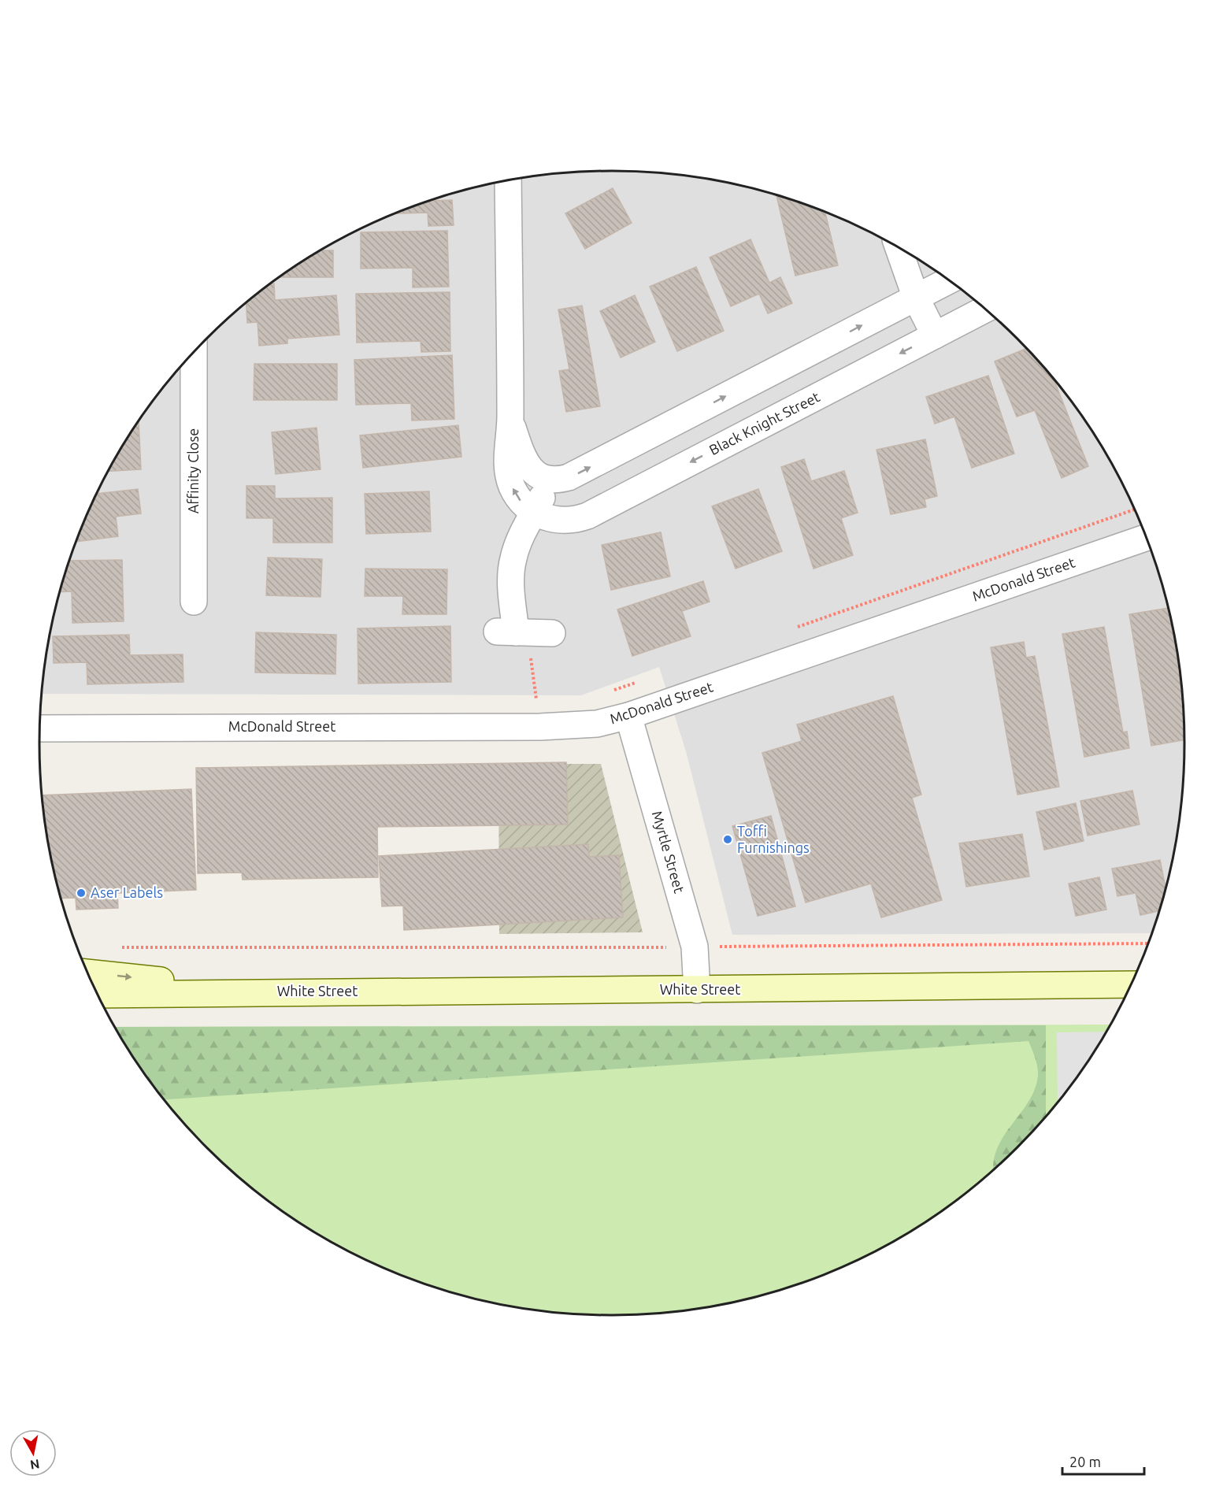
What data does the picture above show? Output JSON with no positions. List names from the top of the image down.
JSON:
{
  "streets": {
    "main road": ["White Street"],
    "street": [
      "Black Knight Street",
      "Affinity Close",
      "McDonald Street",
      "Myrtle Street"
    ]
  },
  "crossings": [
    ["McDonald Street", "Myrtle Street"],
    ["Myrtle Street", "White Street"]
  ],
  "places": ["Toffi Furnishings", "Aser Labels"],
  "scale_bar": "20 m",
  "north": "bottom"
}
